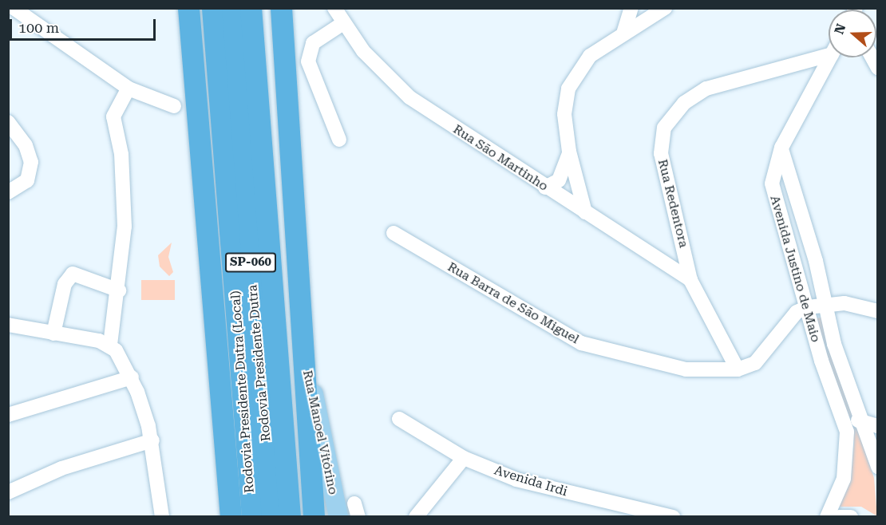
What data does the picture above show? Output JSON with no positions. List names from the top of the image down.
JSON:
{
  "streets": {
    "highway": ["SP-060", "Rodovia Presidente Dutra", "Rodovia Presidente Dutra (Local)"],
    "main road": ["Rua Manoel Vitórino"],
    "street": [
      "Rua São Martinho",
      "Rua Redentora",
      "Avenida Justino de Maio",
      "Rua Barra de São Miguel",
      "Avenida Irdi"
    ]
  },
  "crossings": [
    ["Rua São Martinho", "Rua Redentora"],
    ["Rua Redentora", "Rua Barra de São Miguel"],
    ["SP-060", "Rua Manoel Vitórino"],
    ["Avenida Justino de Maio", "Rua Barra de São Miguel"]
  ],
  "scale_bar": "100 m",
  "north": "left"
}
